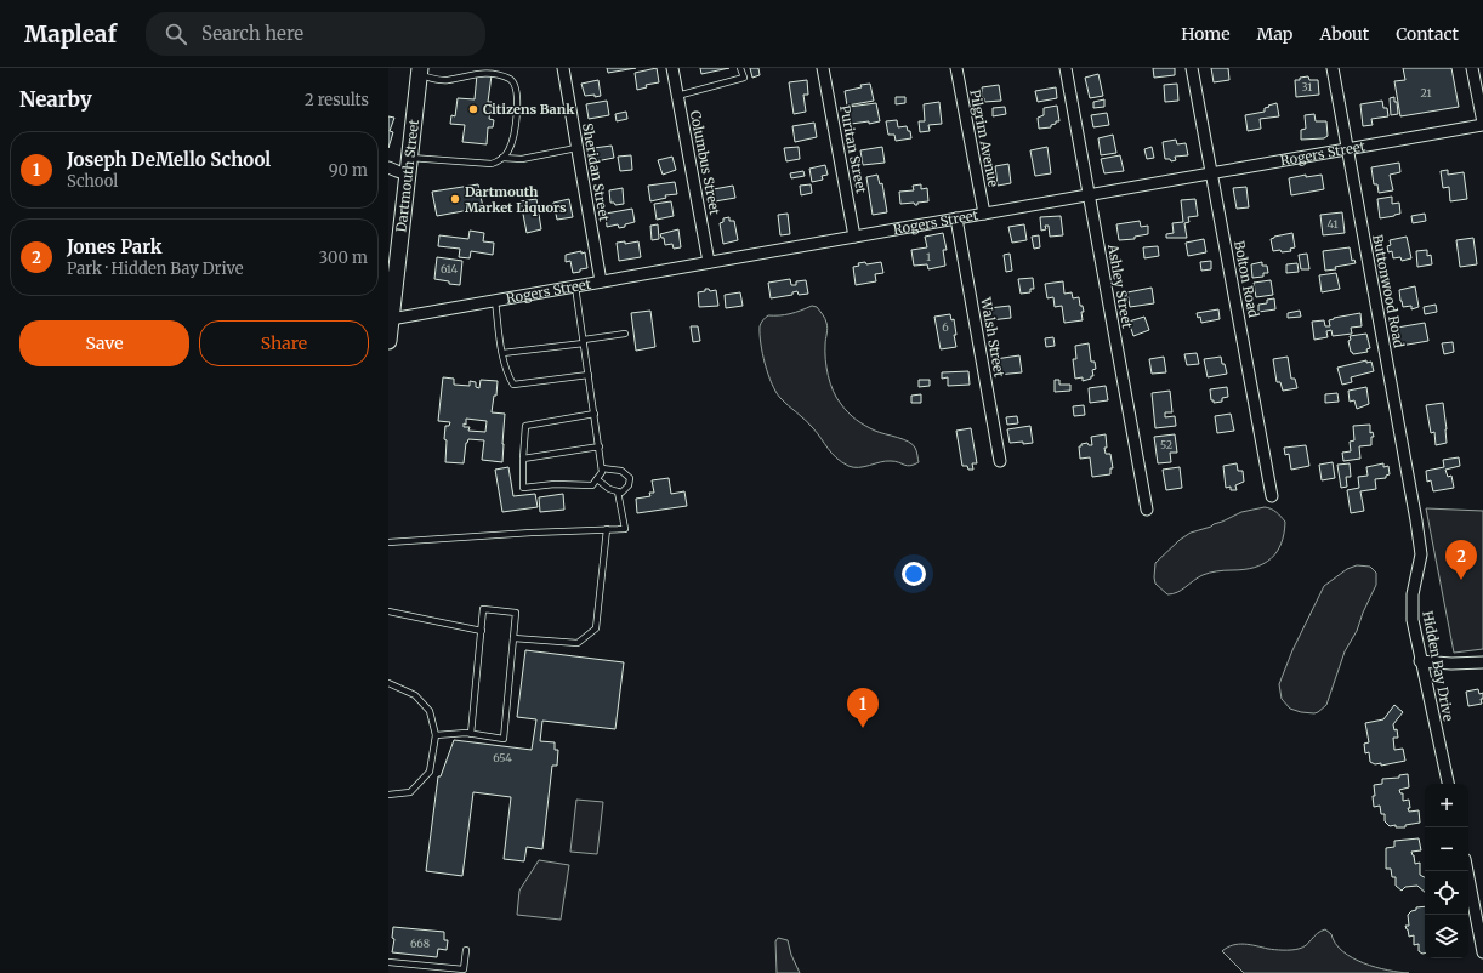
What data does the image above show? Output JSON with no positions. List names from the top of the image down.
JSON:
{
  "streets": {
    "main road": ["Dartmouth Street"],
    "street": [
      "Pilgrim Avenue",
      "Puritan Street",
      "Rogers Street",
      "Columbus Street",
      "Sheridan Street",
      "Bolton Road",
      "Ashley Street",
      "Buttonwood Road",
      "Walsh Street",
      "Hidden Bay Drive"
    ]
  },
  "crossings": [
    ["Pilgrim Avenue", "Rogers Street"],
    ["Puritan Street", "Rogers Street"],
    ["Rogers Street", "Columbus Street"],
    ["Rogers Street", "Sheridan Street"],
    ["Rogers Street", "Dartmouth Street"],
    ["Rogers Street", "Bolton Road"],
    ["Rogers Street", "Ashley Street"],
    ["Rogers Street", "Buttonwood Road"],
    ["Rogers Street", "Walsh Street"],
    ["Buttonwood Road", "Hidden Bay Drive"]
  ],
  "places": ["Citizens Bank", "Dartmouth Market Liquors"],
  "house_numbers": [
    "31",
    "21",
    "41",
    "1",
    "614",
    "6",
    "52",
    "654",
    "668"
  ],
  "page": {
    "header": "Mapleaf",
    "search": "Search here",
    "nav": [
      "Home",
      "Map",
      "About",
      "Contact"
    ],
    "heading": ["Nearby", "2 results"],
    "list": [
      {
        "mark": "1",
        "name": "Joseph DeMello School",
        "note": "School",
        "value": "90 m"
      },
      {
        "mark": "2",
        "name": "Jones Park",
        "note": "Park · Hidden Bay Drive",
        "value": "300 m"
      }
    ],
    "buttons": ["Save", "Share"],
    "pins": ["2", "1"],
    "map_buttons": ["+", "−"]
  }
}
